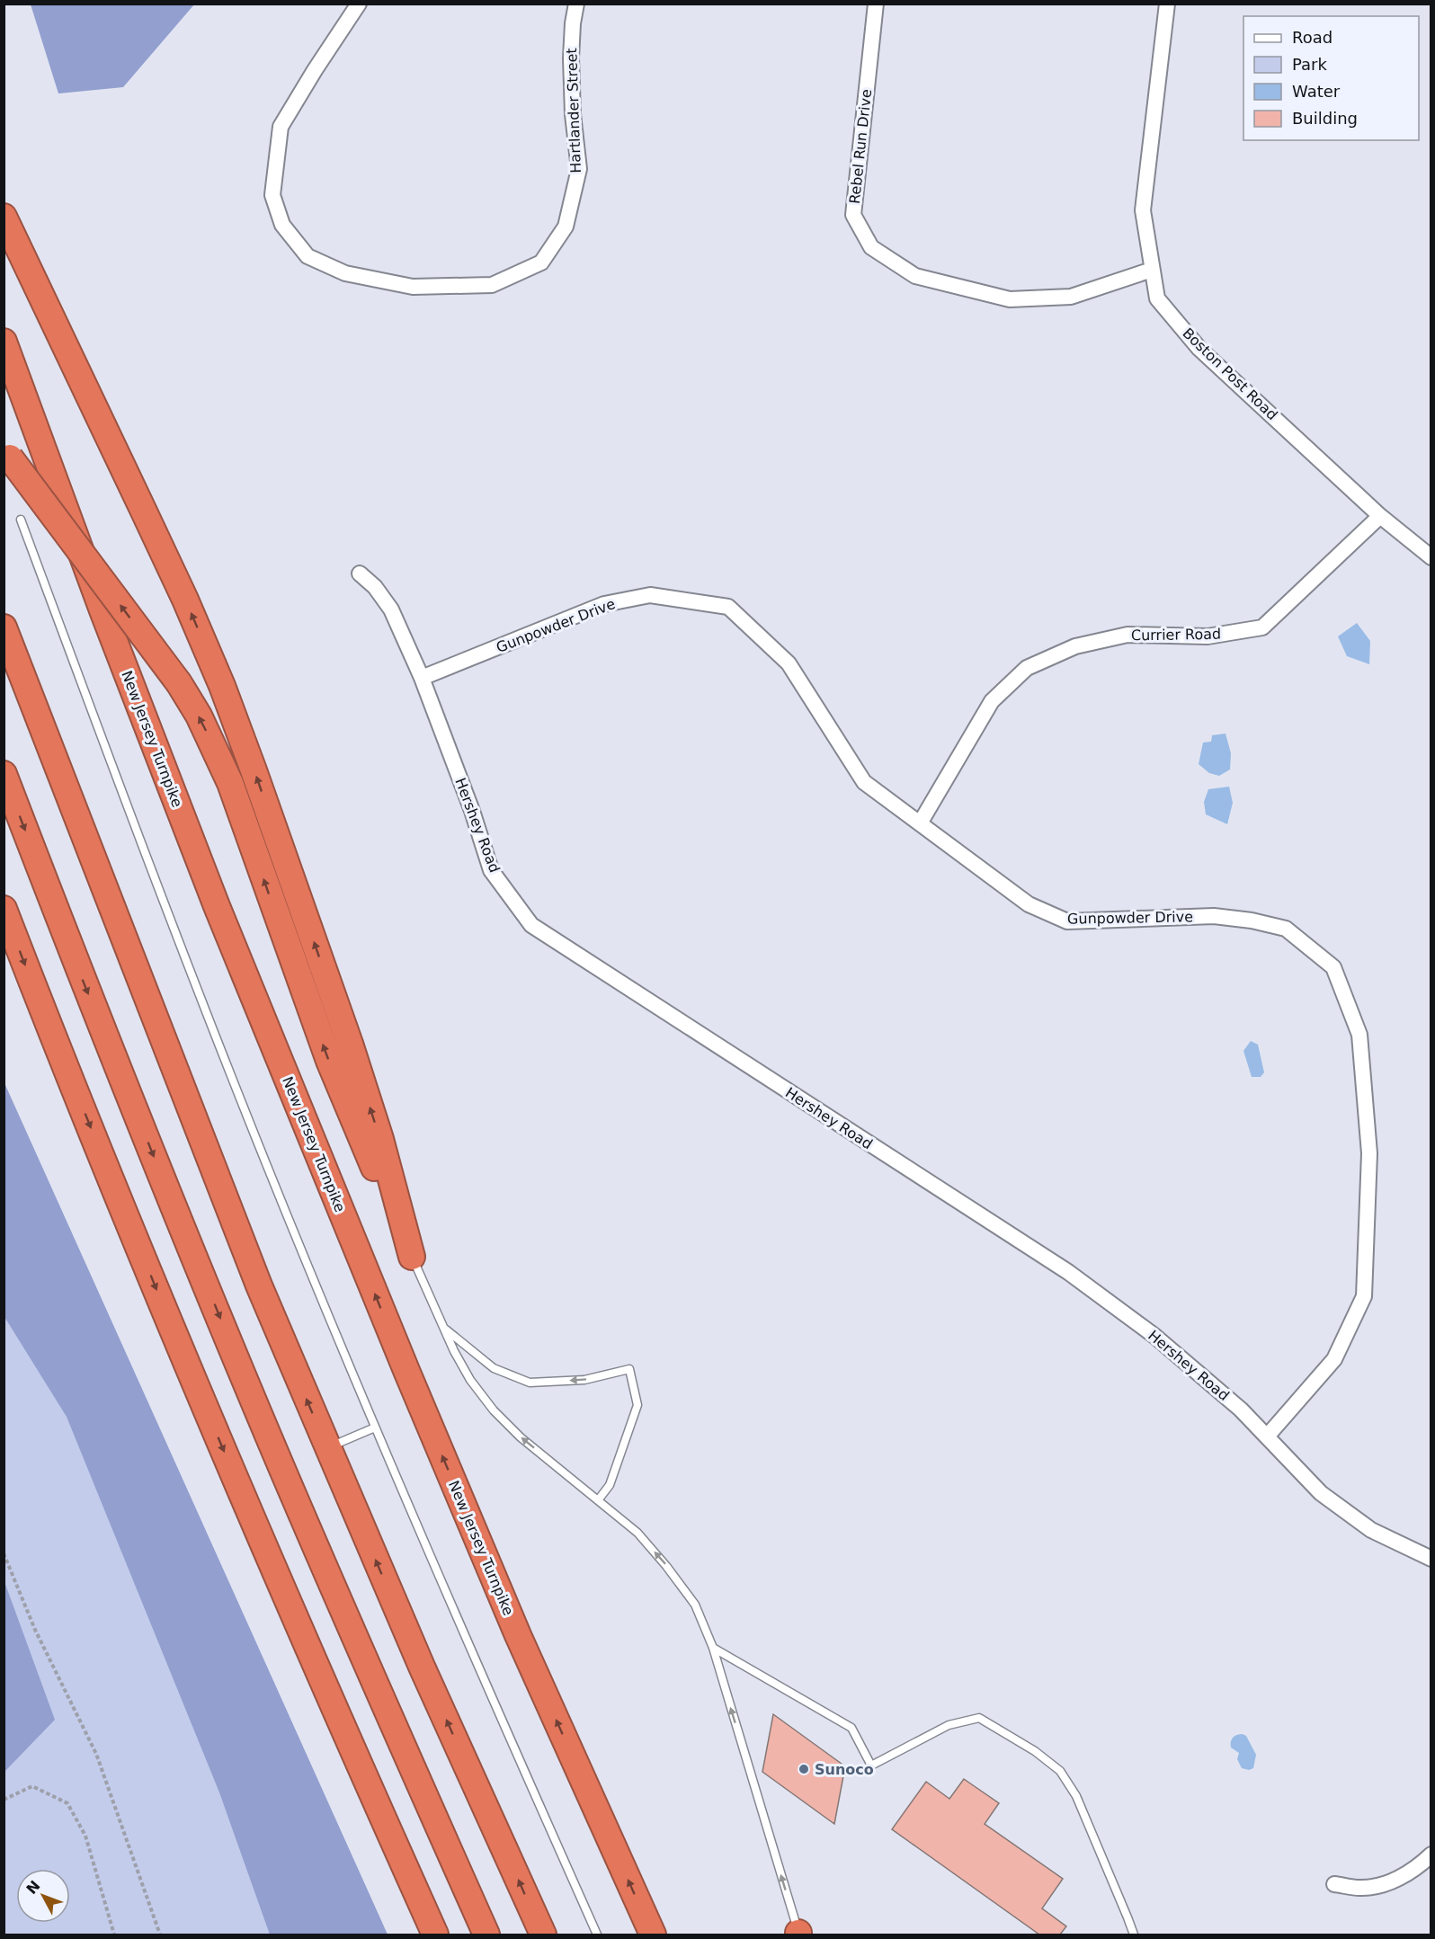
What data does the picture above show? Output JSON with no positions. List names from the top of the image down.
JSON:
{
  "streets": {
    "highway": ["New Jersey Turnpike"],
    "street": [
      "Hartlander Street",
      "Rebel Run Drive",
      "Boston Post Road",
      "Gunpowder Drive",
      "Currier Road",
      "Hershey Road"
    ]
  },
  "crossings": [
    ["Rebel Run Drive", "Boston Post Road"],
    ["Boston Post Road", "Currier Road"],
    ["Gunpowder Drive", "Currier Road"],
    ["Gunpowder Drive", "Hershey Road"]
  ],
  "places": ["Sunoco"],
  "legend": [
    "Road",
    "Park",
    "Water",
    "Building"
  ],
  "north": "top left"
}
